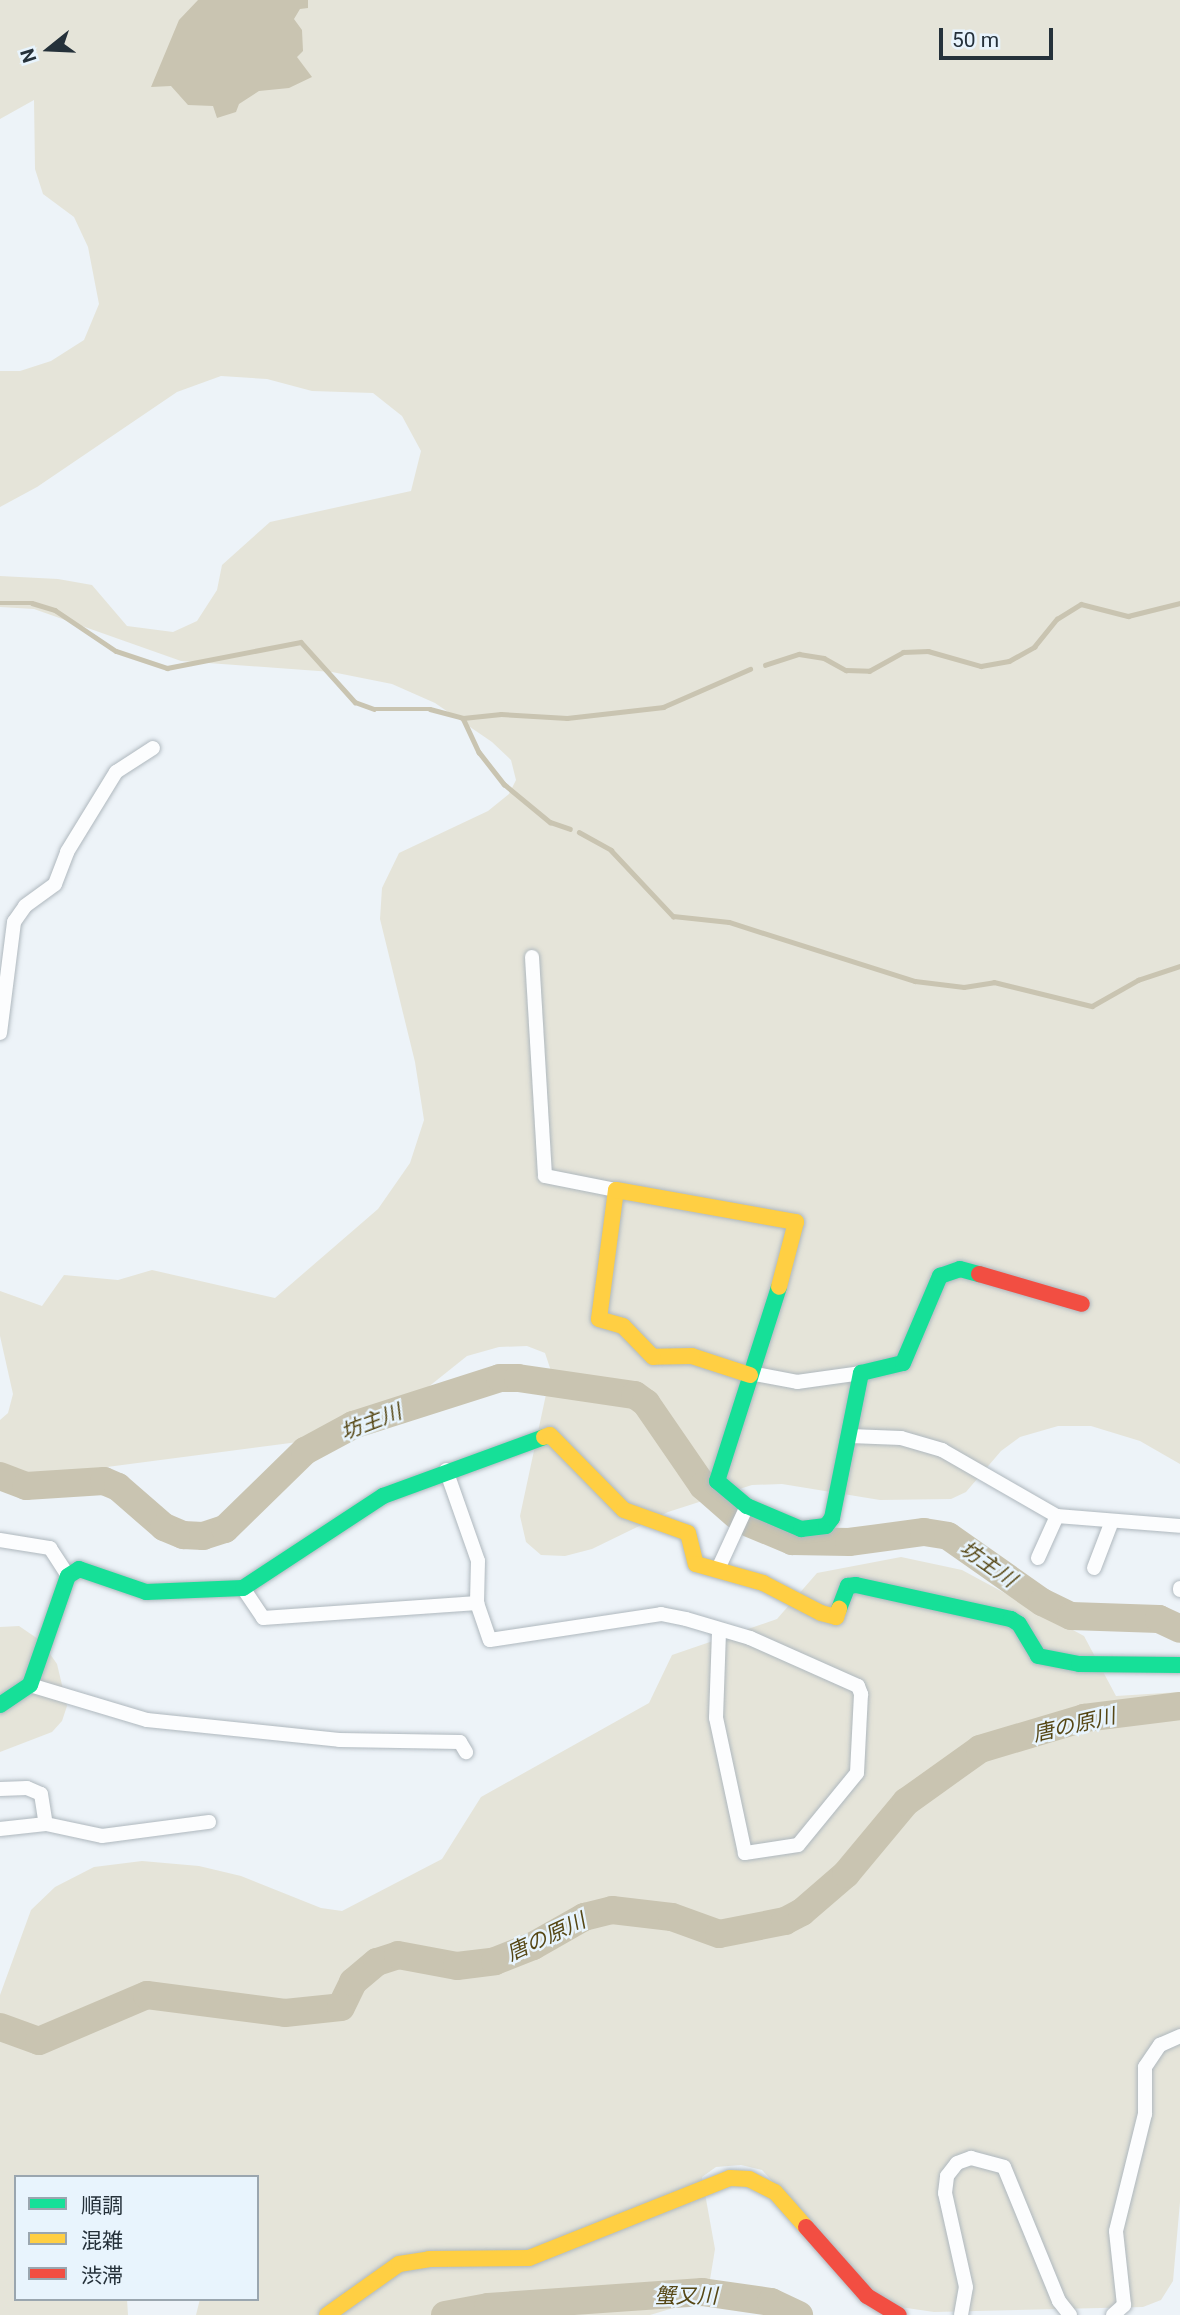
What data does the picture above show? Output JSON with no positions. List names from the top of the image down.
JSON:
{
  "water": ["坊主川", "唐の原川", "蟹又川"],
  "legend": ["順調", "混雑", "渋滞"],
  "scale_bar": "50 m",
  "north": "left"
}
